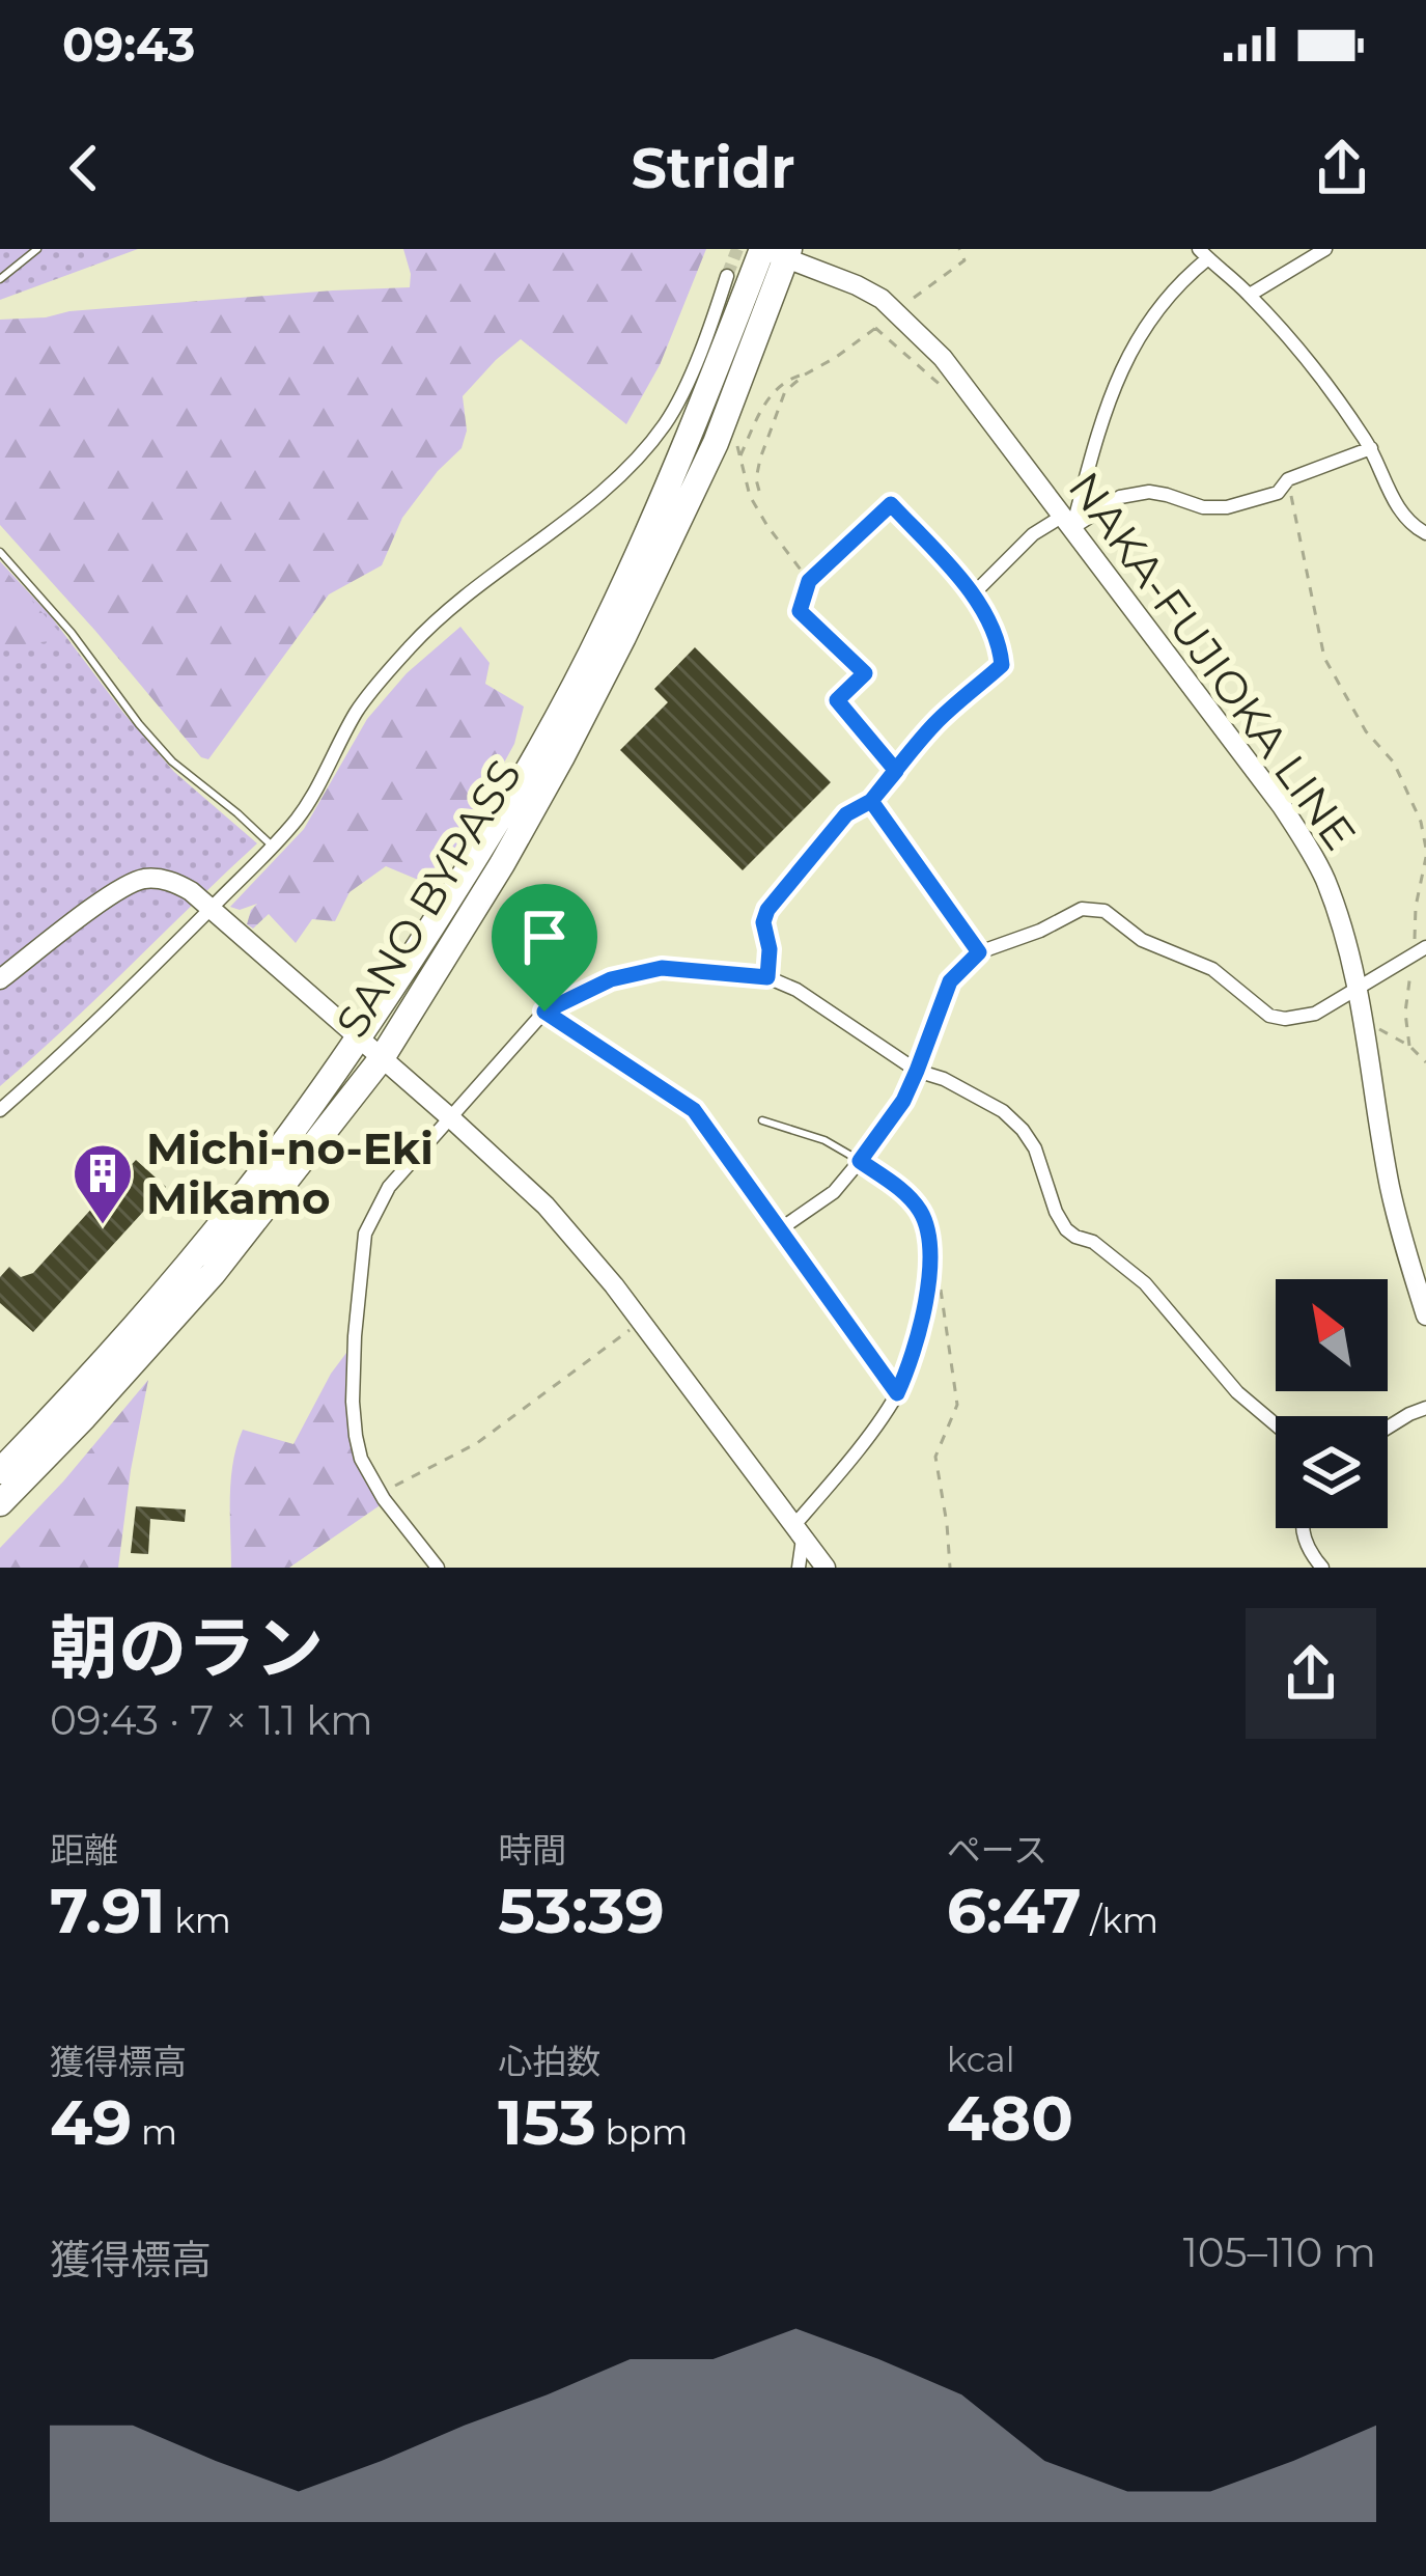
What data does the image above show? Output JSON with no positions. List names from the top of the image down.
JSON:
{
  "streets": {
    "highway": ["SANO BYPASS"],
    "main road": ["NAKA-FUJIOKA LINE"]
  },
  "crossings": [
    ["NAKA-FUJIOKA LINE", "SANO BYPASS"]
  ],
  "places": {
    "building": ["Michi-no-Eki Mikamo"]
  },
  "north": "top left",
  "page": {
    "status": "09:43",
    "header": "Stridr",
    "heading": ["朝のラン", "09:43 · 7 × 1.1 km"],
    "stats": [
      ["距離", "7.91 km"],
      ["時間", "53:39"],
      ["ペース", "6:47 /km"],
      ["獲得標高", "49 m"],
      ["心拍数", "153 bpm"],
      ["kcal", "480"]
    ],
    "chart": ["獲得標高", "105–110 m"]
  }
}
